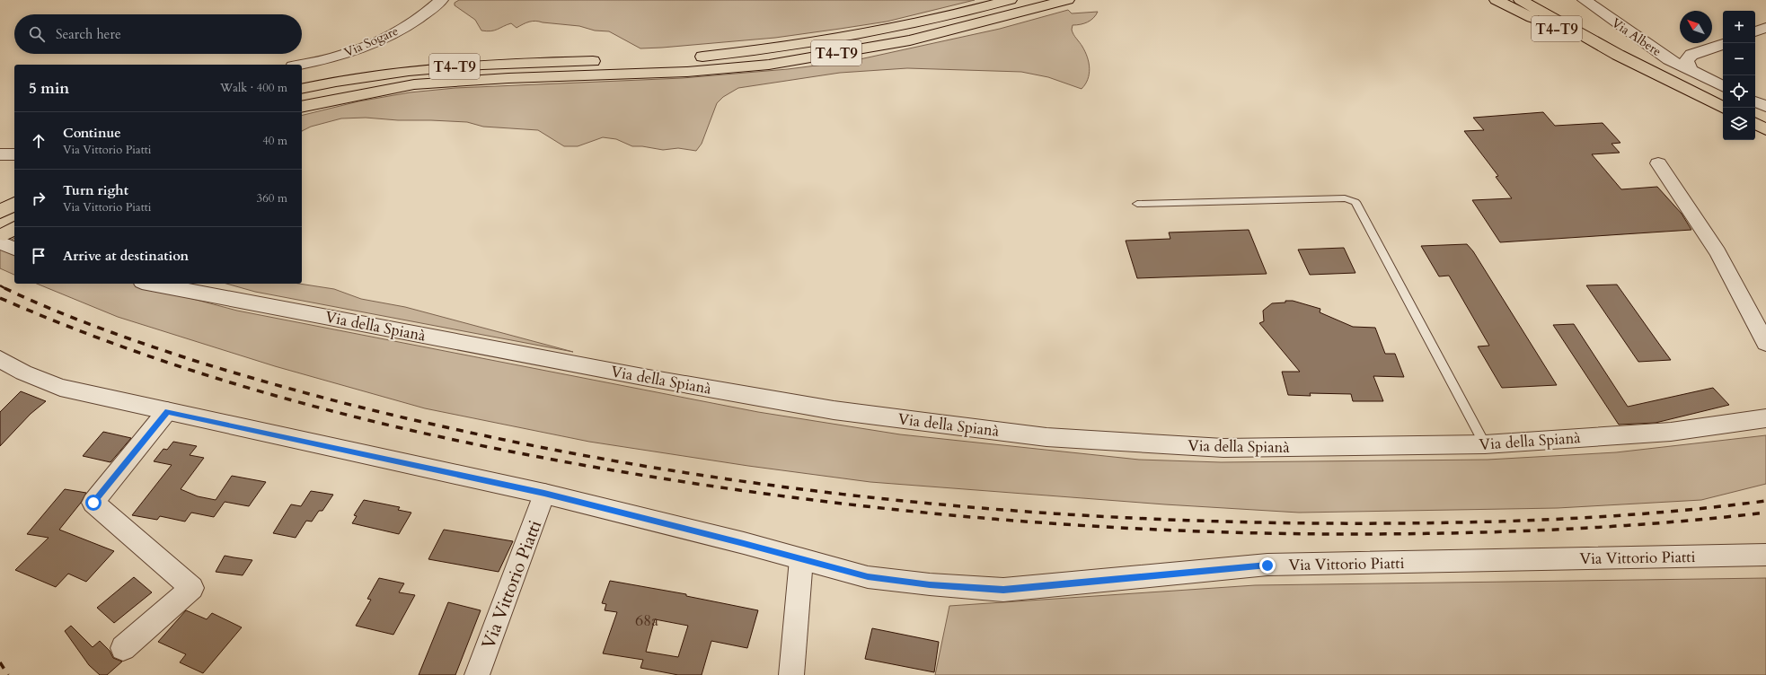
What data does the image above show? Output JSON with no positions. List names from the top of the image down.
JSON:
{
  "streets": {
    "highway": ["T4-T9"],
    "street": [
      "Via Albere",
      "Via Sogare",
      "Via della Spianà",
      "Via Vittorio Piatti"
    ]
  },
  "house_numbers": ["68a"],
  "north": "top left",
  "page": {
    "map_buttons": ["+", "−"],
    "search": "Search here",
    "heading": ["5 min", "Walk · 400 m"],
    "list": [
      ["Continue", "Via Vittorio Piatti", "40 m"],
      ["Turn right", "Via Vittorio Piatti", "360 m"],
      "Arrive at destination"
    ]
  }
}
